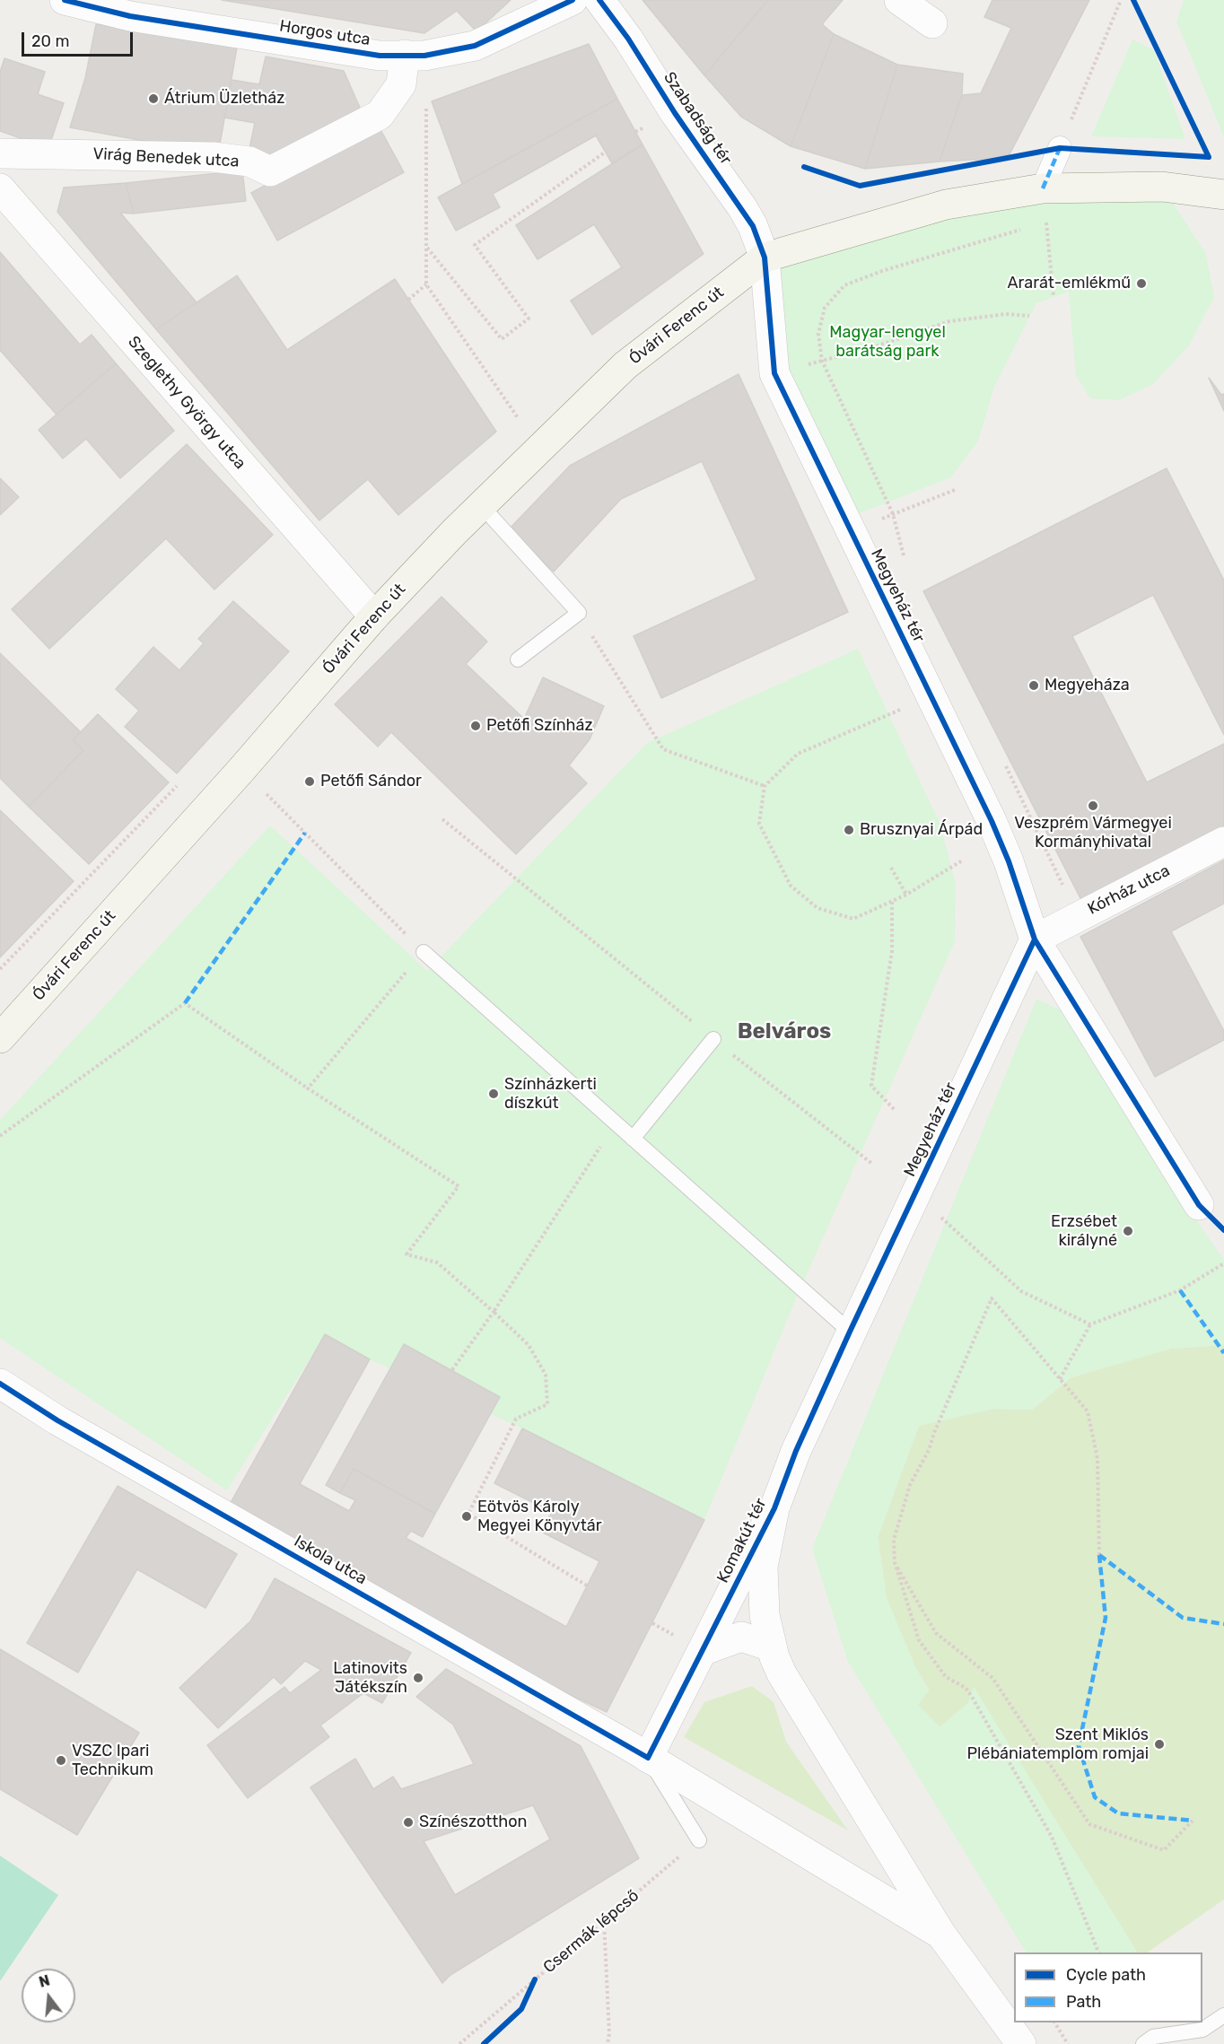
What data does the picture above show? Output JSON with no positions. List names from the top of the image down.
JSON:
{
  "streets": {
    "main road": ["Óvári Ferenc út"],
    "street": [
      "Horgos utca",
      "Szabadság tér",
      "Virág Benedek utca",
      "Szeglethy György utca",
      "Megyeház tér",
      "Kórház utca",
      "Komakút tér",
      "Iskola utca"
    ],
    "path": ["Csermák lépcső"]
  },
  "crossings": [
    ["Horgos utca", "Virág Benedek utca"],
    ["Szabadság tér", "Óvári Ferenc út"],
    ["Szabadság tér", "Megyeház tér"],
    ["Óvári Ferenc út", "Szeglethy György utca"],
    ["Óvári Ferenc út", "Megyeház tér"],
    ["Megyeház tér", "Kórház utca"],
    ["Megyeház tér", "Komakút tér"],
    ["Komakút tér", "Iskola utca"]
  ],
  "districts": ["Belváros"],
  "parks": ["Magyar-lengyel barátság park"],
  "places": [
    "Átrium Üzletház",
    "Ararát-emlékmű",
    "Megyeháza",
    "Petőfi Színház",
    "Petőfi Sándor",
    "Veszprém Vármegyei Kormányhivatal",
    "Brusznyai Árpád",
    "Színházkerti díszkút",
    "Erzsébet királyné",
    "Eötvös Károly Megyei Könyvtár",
    "Latinovits Játékszín",
    "Szent Miklós Plébániatemplom romjai",
    "VSZC Ipari Technikum",
    "Színészotthon"
  ],
  "legend": ["Cycle path", "Path"],
  "scale_bar": "20 m",
  "north": "top"
}
